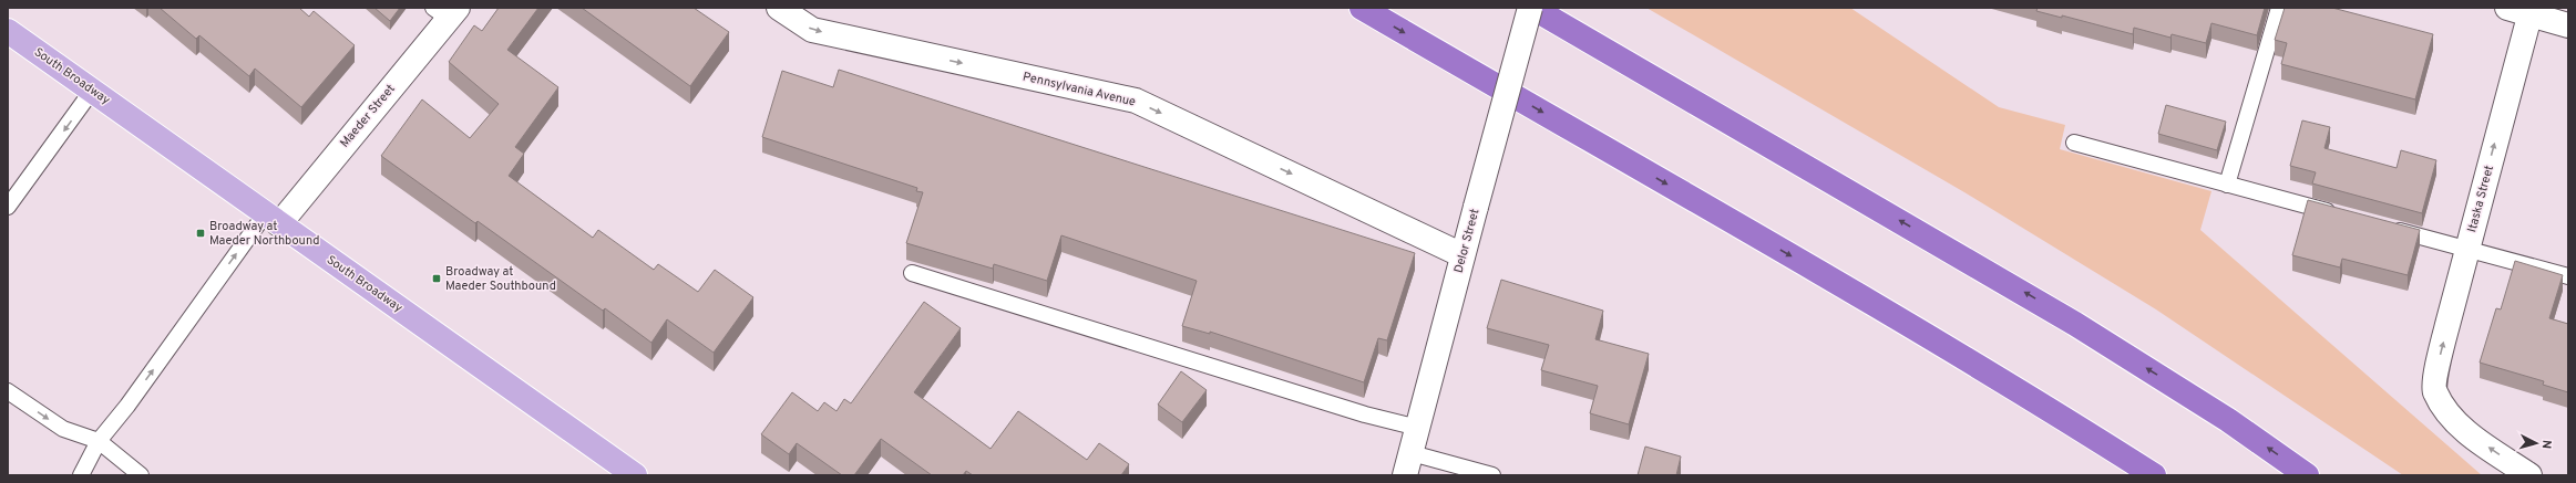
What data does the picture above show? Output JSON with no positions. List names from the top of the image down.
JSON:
{
  "streets": {
    "main road": ["South Broadway"],
    "street": [
      "Pennsylvania Avenue",
      "Maeder Street",
      "Itaska Street",
      "Delor Street"
    ]
  },
  "crossings": [
    ["South Broadway", "Maeder Street"],
    ["Pennsylvania Avenue", "Delor Street"]
  ],
  "one_way": ["Pennsylvania Avenue", "Itaska Street"],
  "places": {
    "transit": ["Broadway at Maeder Northbound", "Broadway at Maeder Southbound"]
  },
  "north": "right"
}
